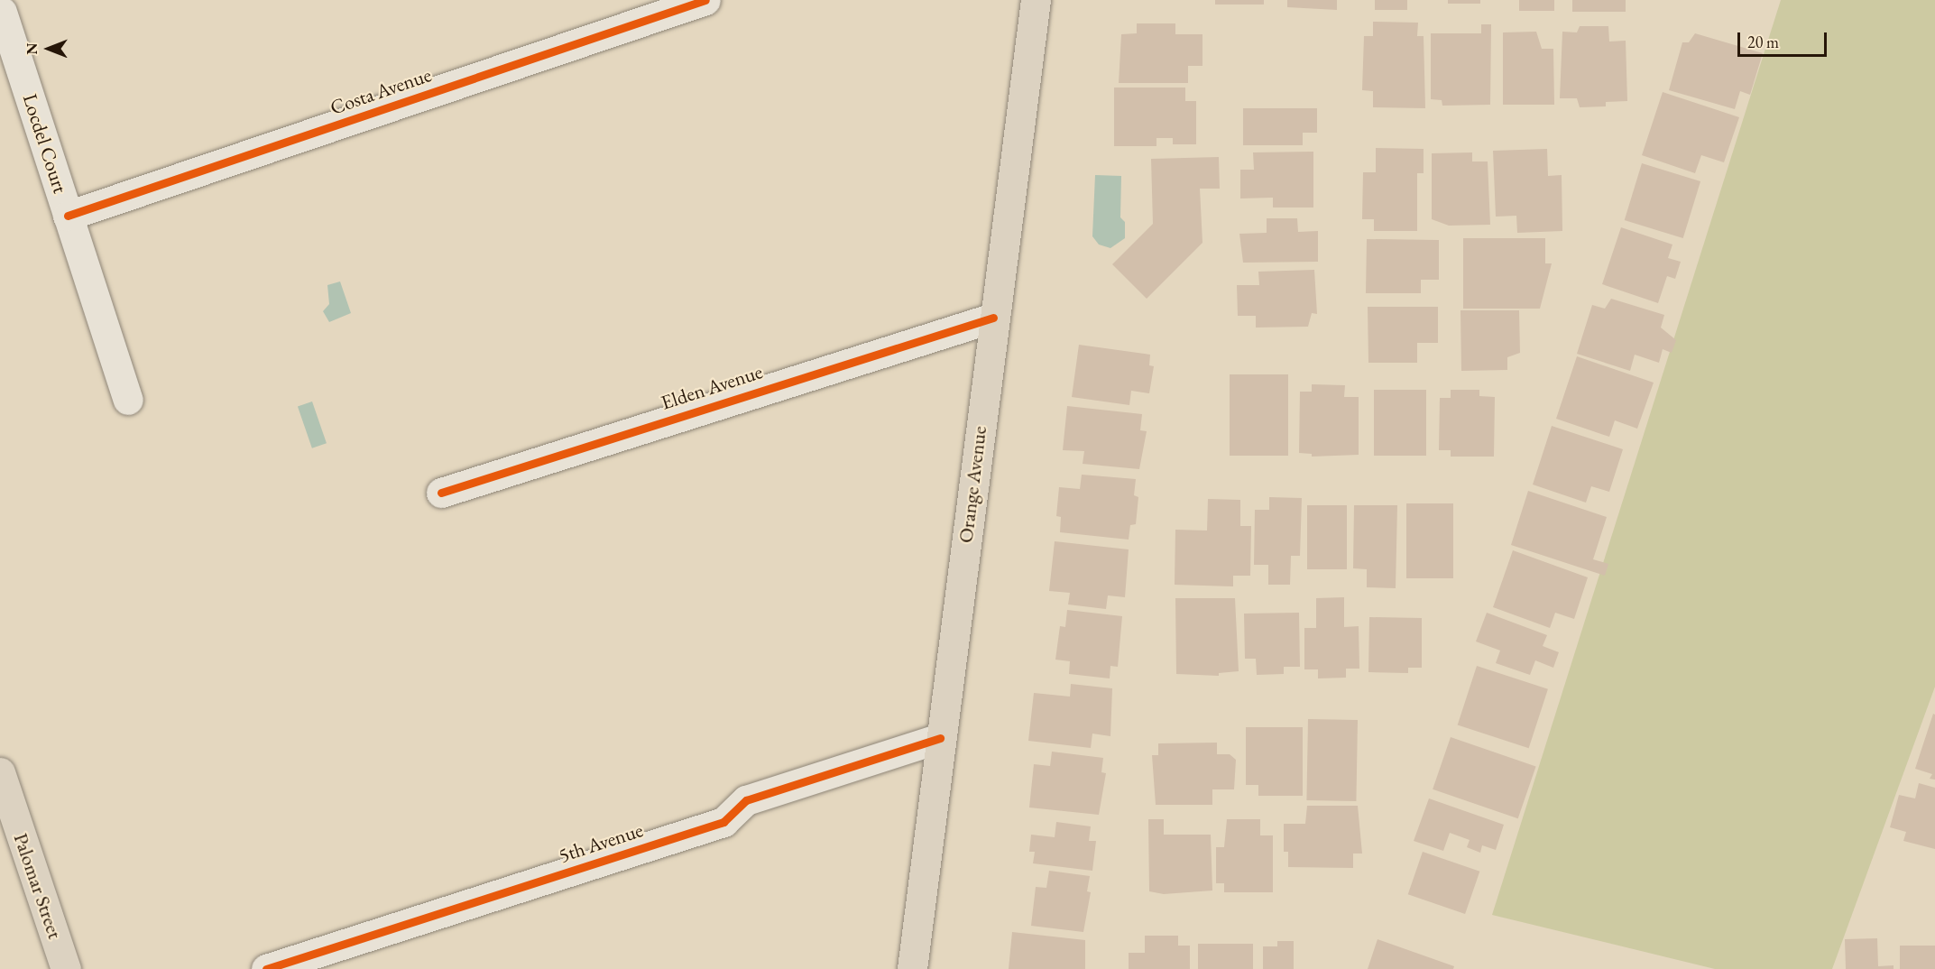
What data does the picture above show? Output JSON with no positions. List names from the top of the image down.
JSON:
{
  "streets": {
    "main road": ["Orange Avenue", "Palomar Street"],
    "street": [
      "Costa Avenue",
      "Locdel Court",
      "Elden Avenue",
      "5th Avenue"
    ]
  },
  "crossings": [
    ["Costa Avenue", "Locdel Court"],
    ["Elden Avenue", "Orange Avenue"],
    ["Orange Avenue", "5th Avenue"]
  ],
  "scale_bar": "20 m",
  "north": "left"
}
